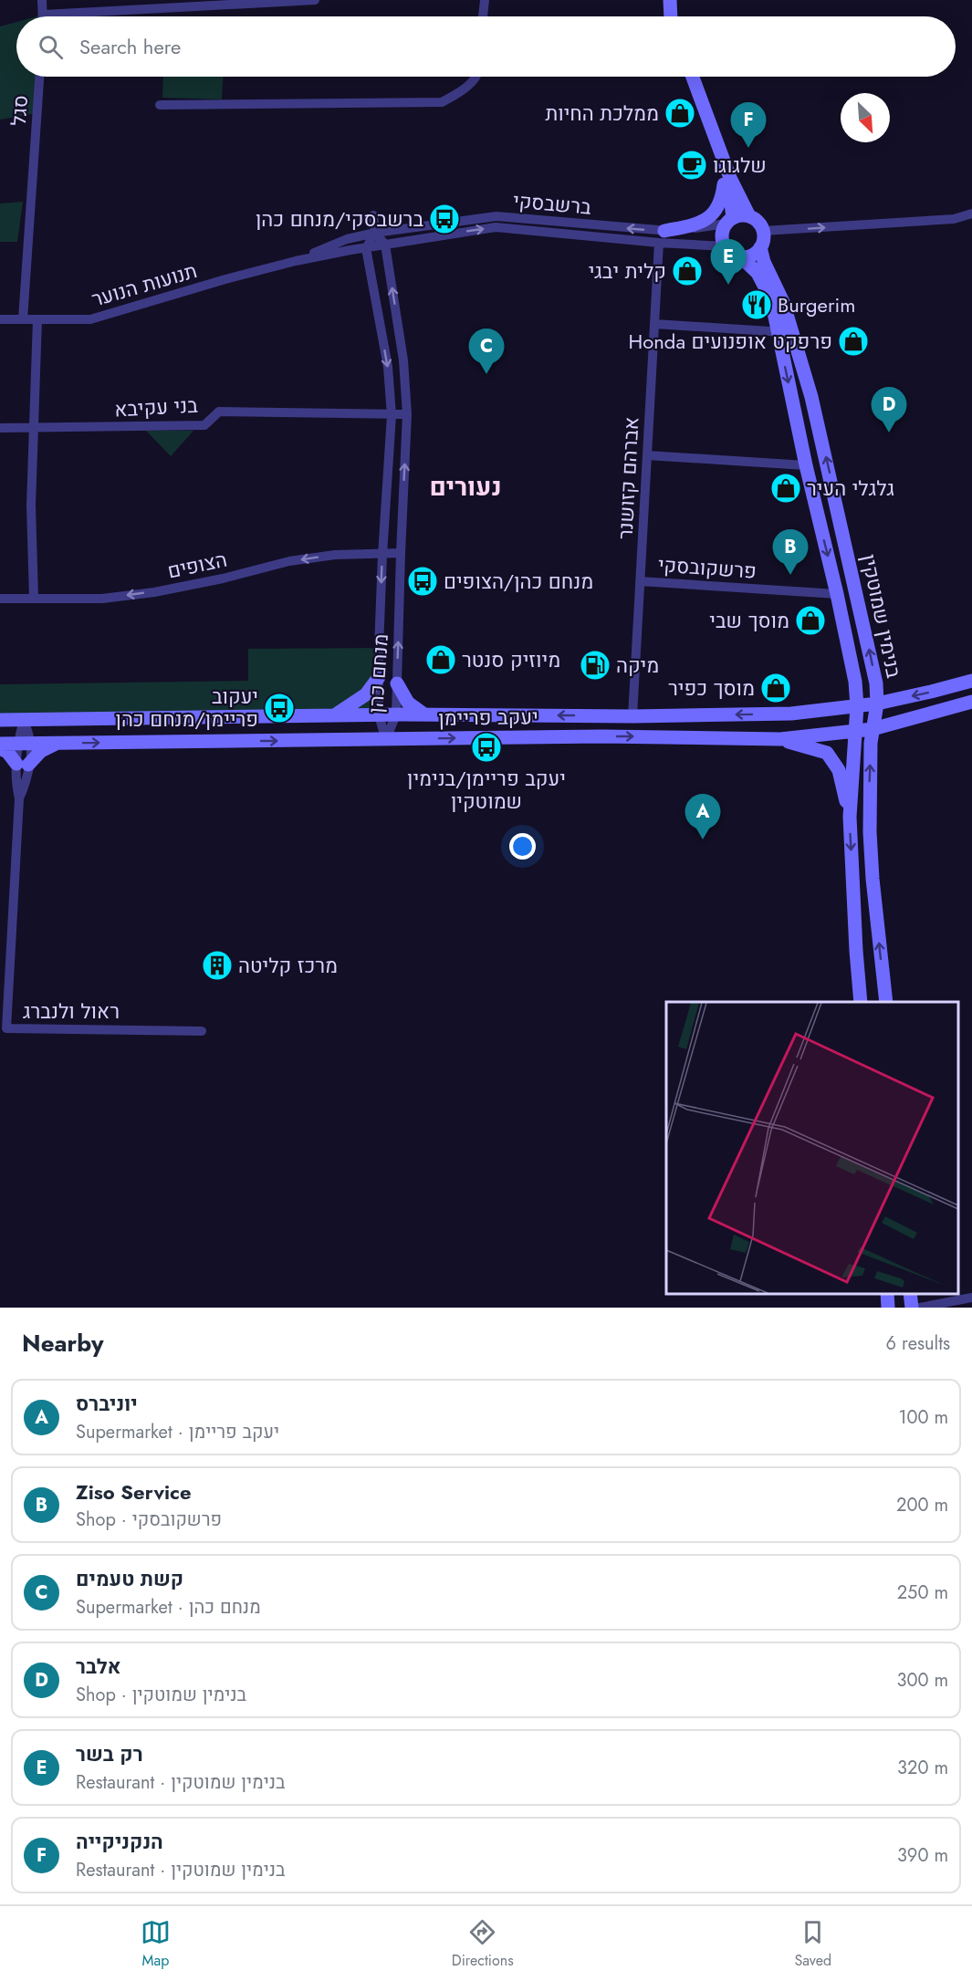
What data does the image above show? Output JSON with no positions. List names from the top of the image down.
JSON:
{
  "streets": {
    "main road": ["בנימין שמוטקין", "יעקב פריימן"],
    "street": [
      "סגל",
      "ברשבסקי",
      "תנועות הנוער",
      "בני עקיבא",
      "אברהם קזושנר",
      "הצופים",
      "פרשקובסקי",
      "מנחם כהן",
      "ראול ולנברג"
    ]
  },
  "crossings": [
    ["סגל", "תנועות הנוער"],
    ["ברשבסקי", "תנועות הנוער"],
    ["ברשבסקי", "אברהם קזושנר"],
    ["ברשבסקי", "בנימין שמוטקין"],
    ["ברשבסקי", "מנחם כהן"],
    ["תנועות הנוער", "מנחם כהן"],
    ["בני עקיבא", "מנחם כהן"],
    ["אברהם קזושנר", "פרשקובסקי"],
    ["אברהם קזושנר", "יעקב פריימן"],
    ["הצופים", "מנחם כהן"],
    ["פרשקובסקי", "בנימין שמוטקין"],
    ["בנימין שמוטקין", "יעקב פריימן"],
    ["מנחם כהן", "יעקב פריימן"],
    ["יעקב פריימן", "ראול ולנברג"]
  ],
  "one_way": ["הצופים"],
  "districts": ["נעורים"],
  "places": {
    "shop": [
      "ממלכת החיות",
      "קלית יבגי",
      "Honda פרפקט אופנועים",
      "גלגלי העיר",
      "מוסך שבי",
      "מיוזיק סנטר",
      "מוסך כפיר"
    ],
    "cafe": ["שלגוגו"],
    "bus stop": [
      "ברשבסקי/מנחם כהן",
      "מנחם כהן/הצופים",
      "יעקוב פריימן/מנחם כהן",
      "יעקב פריימן/בנימין שמוטקין"
    ],
    "restaurant": ["Burgerim"],
    "fuel station": ["מיקה"],
    "building": ["מרכז קליטה"]
  },
  "north": "bottom right",
  "page": {
    "search": "Search here",
    "pins": [
      "F",
      "E",
      "C",
      "D",
      "B",
      "A"
    ],
    "heading": ["Nearby", "6 results"],
    "list": [
      {
        "mark": "A",
        "name": "יוניברס",
        "note": "Supermarket · יעקב פריימן",
        "value": "100 m"
      },
      {
        "mark": "B",
        "name": "Ziso Service",
        "note": "Shop · פרשקובסקי",
        "value": "200 m"
      },
      {
        "mark": "C",
        "name": "קשת טעמים",
        "note": "Supermarket · מנחם כהן",
        "value": "250 m"
      },
      {
        "mark": "D",
        "name": "אלבר",
        "note": "Shop · בנימין שמוטקין",
        "value": "300 m"
      },
      {
        "mark": "E",
        "name": "רק בשר",
        "note": "Restaurant · בנימין שמוטקין",
        "value": "320 m"
      },
      {
        "mark": "F",
        "name": "הנקניקייה",
        "note": "Restaurant · בנימין שמוטקין",
        "value": "390 m"
      }
    ],
    "nav": ["Map", "Directions", "Saved"]
  }
}
